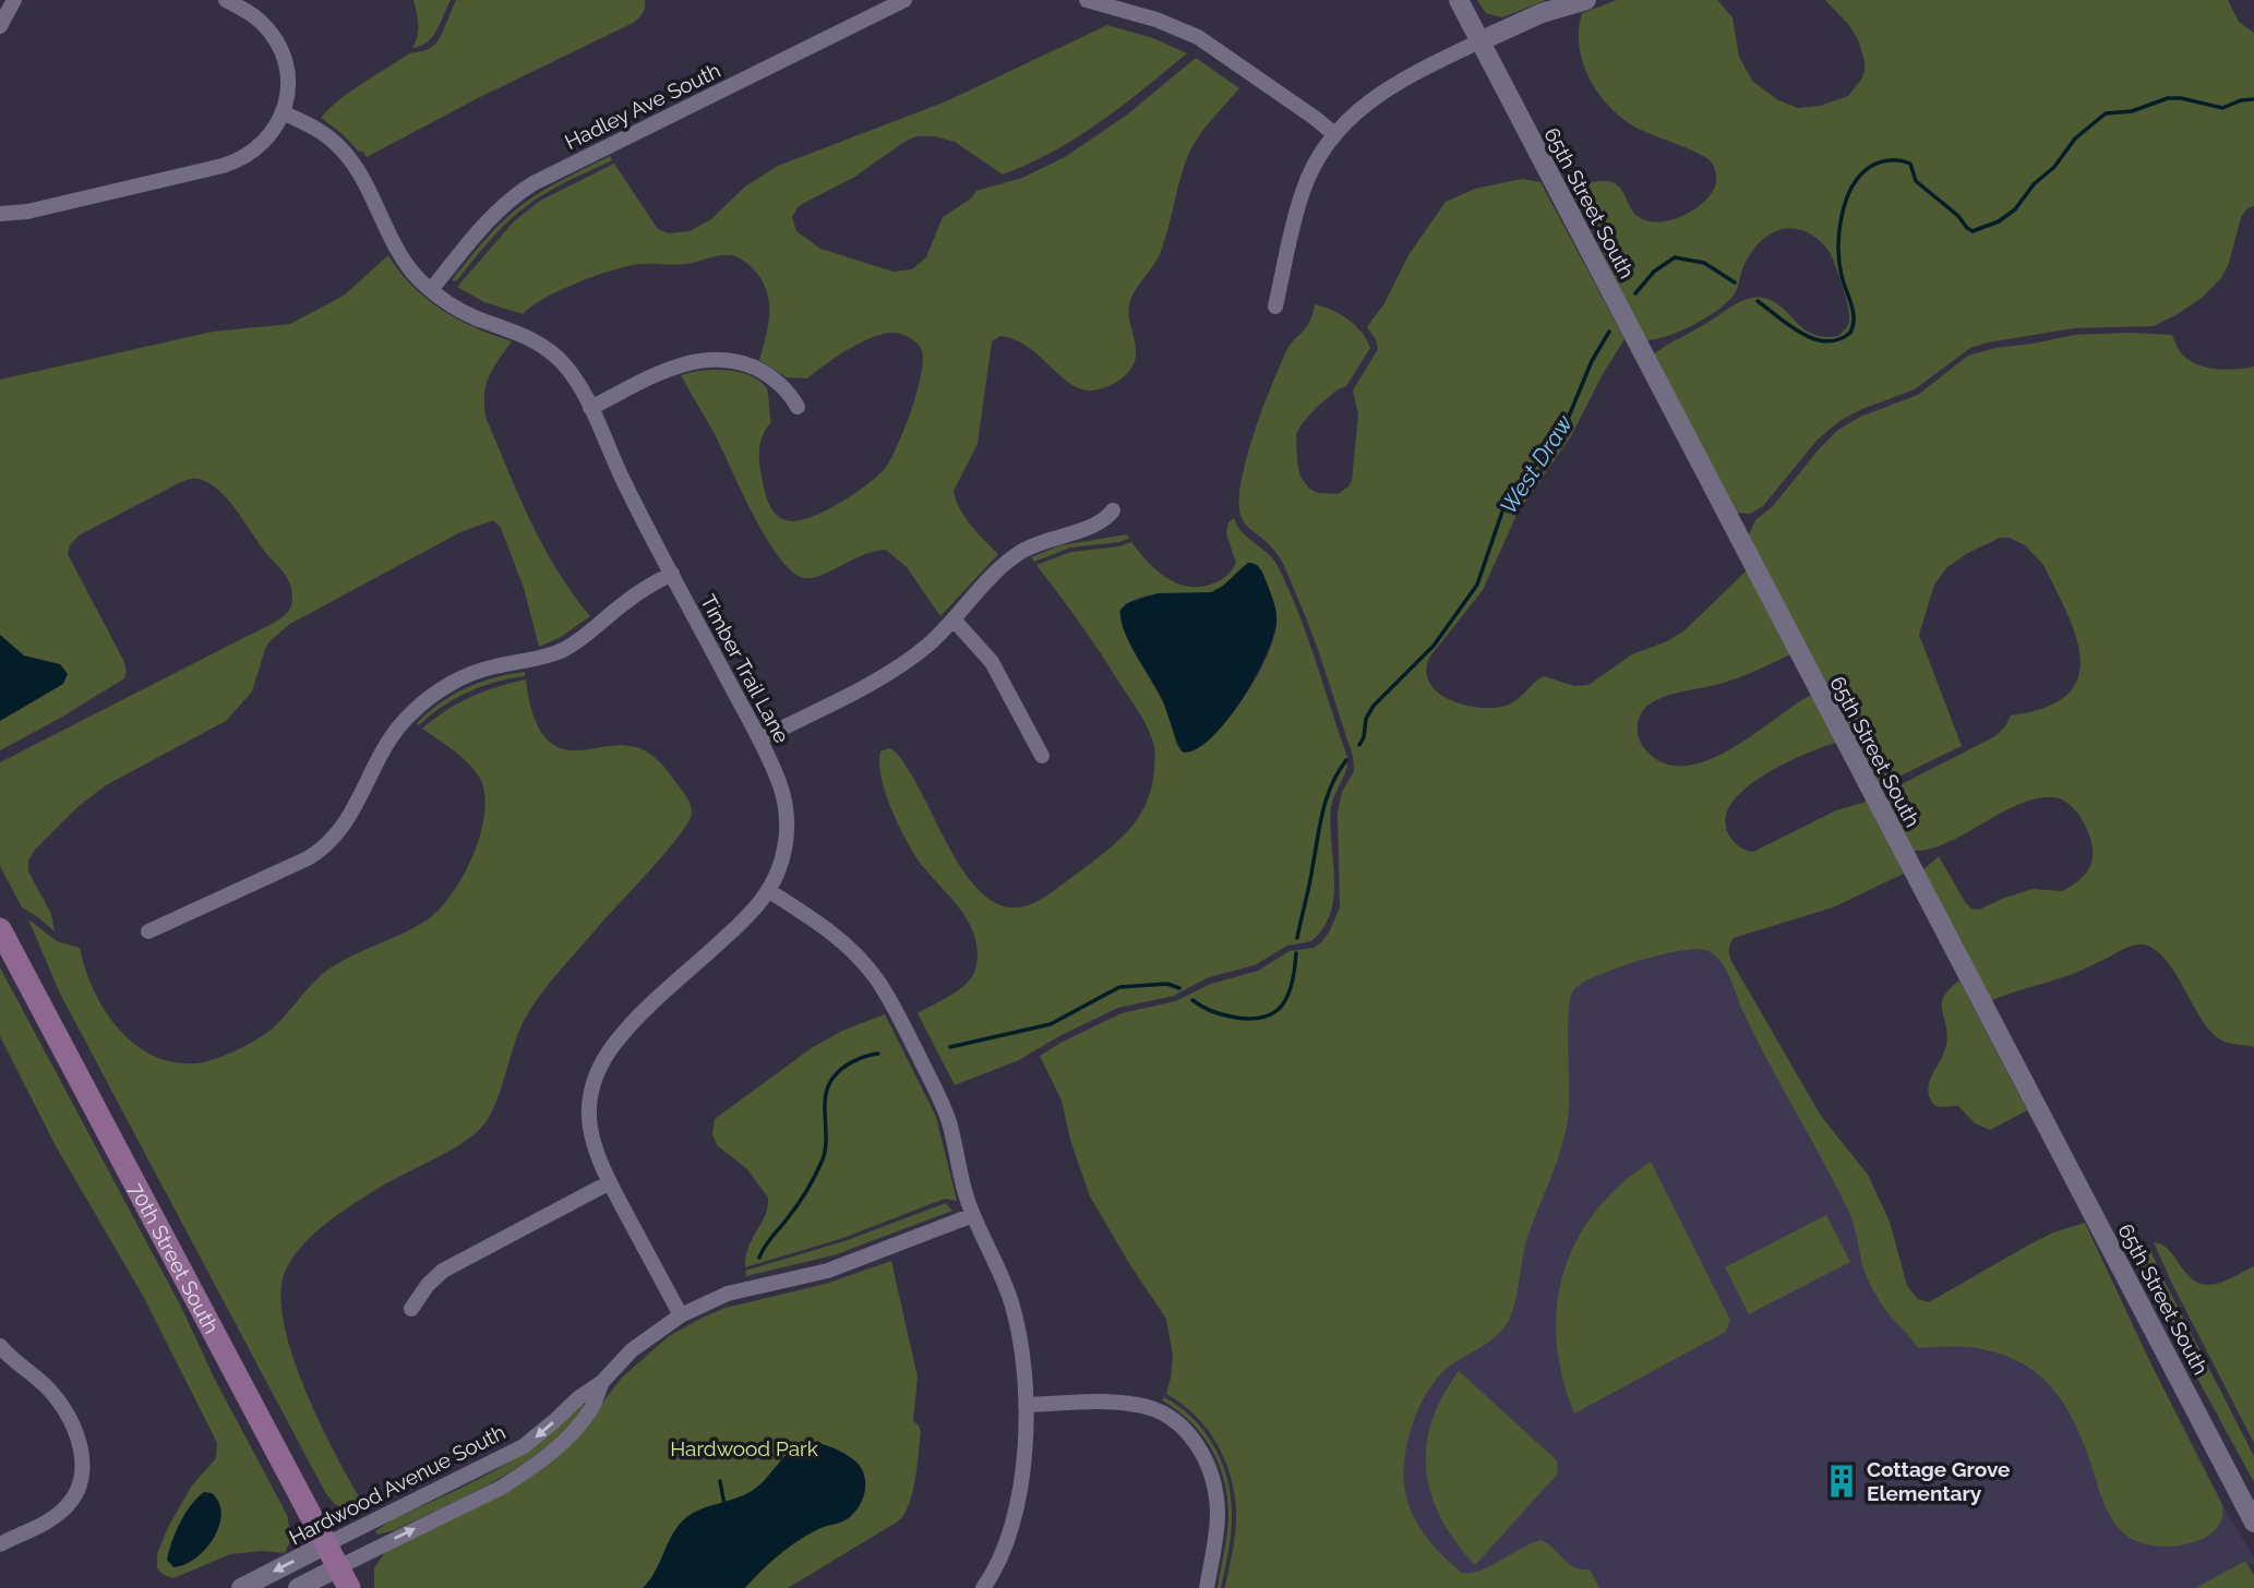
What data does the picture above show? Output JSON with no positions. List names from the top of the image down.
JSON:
{
  "streets": {
    "main road": ["70th Street South"],
    "street": [
      "Hadley Ave South",
      "65th Street South",
      "Timber Trail Lane",
      "Hardwood Avenue South"
    ]
  },
  "crossings": [
    ["Hadley Ave South", "Timber Trail Lane"],
    ["Timber Trail Lane", "Hardwood Avenue South"],
    ["70th Street South", "Hardwood Avenue South"]
  ],
  "water": ["West Draw"],
  "parks": ["Hardwood Park"],
  "places": {
    "building": ["Cottage Grove Elementary"]
  }
}
